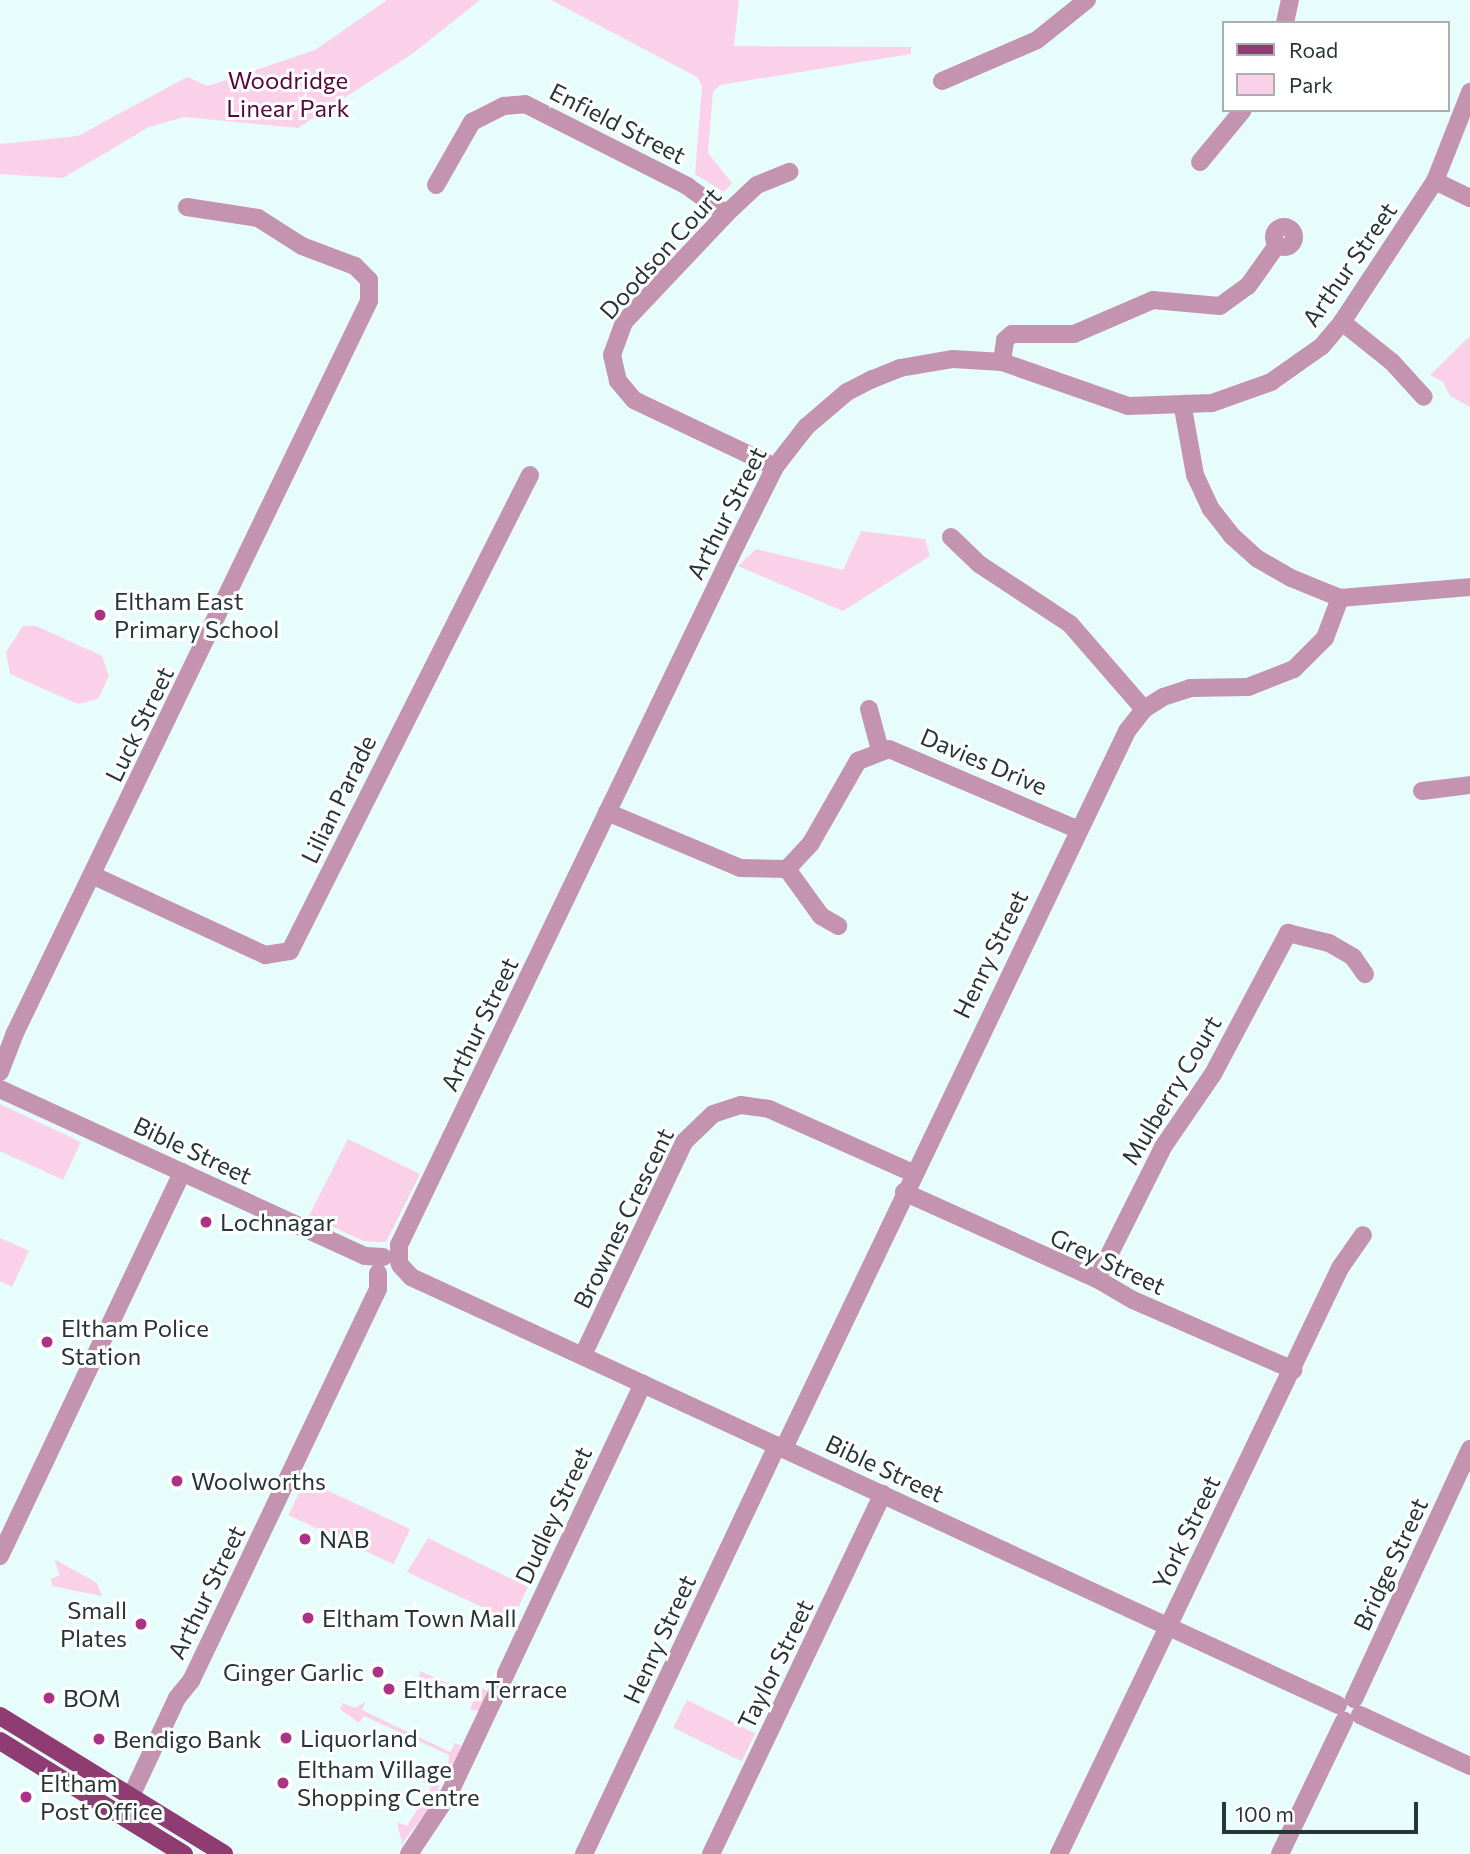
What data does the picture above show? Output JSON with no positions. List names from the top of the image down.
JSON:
{
  "streets": {
    "street": [
      "Enfield Street",
      "Doodson Court",
      "Arthur Street",
      "Luck Street",
      "Davies Drive",
      "Lilian Parade",
      "Henry Street",
      "Mulberry Court",
      "Bible Street",
      "Brownes Crescent",
      "Grey Street",
      "Dudley Street",
      "York Street",
      "Bridge Street",
      "Taylor Street"
    ]
  },
  "crossings": [
    ["Enfield Street", "Doodson Court"],
    ["Doodson Court", "Arthur Street"],
    ["Arthur Street", "Bible Street"],
    ["Luck Street", "Lilian Parade"],
    ["Davies Drive", "Henry Street"],
    ["Henry Street", "Bible Street"],
    ["Henry Street", "Brownes Crescent"],
    ["Henry Street", "Grey Street"],
    ["Mulberry Court", "Grey Street"],
    ["Bible Street", "Brownes Crescent"],
    ["Bible Street", "Dudley Street"],
    ["Bible Street", "York Street"],
    ["Bible Street", "Bridge Street"],
    ["Bible Street", "Taylor Street"],
    ["Grey Street", "York Street"]
  ],
  "parks": ["Woodridge Linear Park"],
  "places": [
    "Eltham East Primary School",
    "Lochnagar",
    "Eltham Police Station",
    "Woolworths",
    "NAB",
    "Eltham Town Mall",
    "Small Plates",
    "Ginger Garlic",
    "Eltham Terrace",
    "BOM",
    "Liquorland",
    "Bendigo Bank",
    "Eltham Village Shopping Centre",
    "Eltham Post Office"
  ],
  "legend": ["Road", "Park"],
  "scale_bar": "100 m"
}
